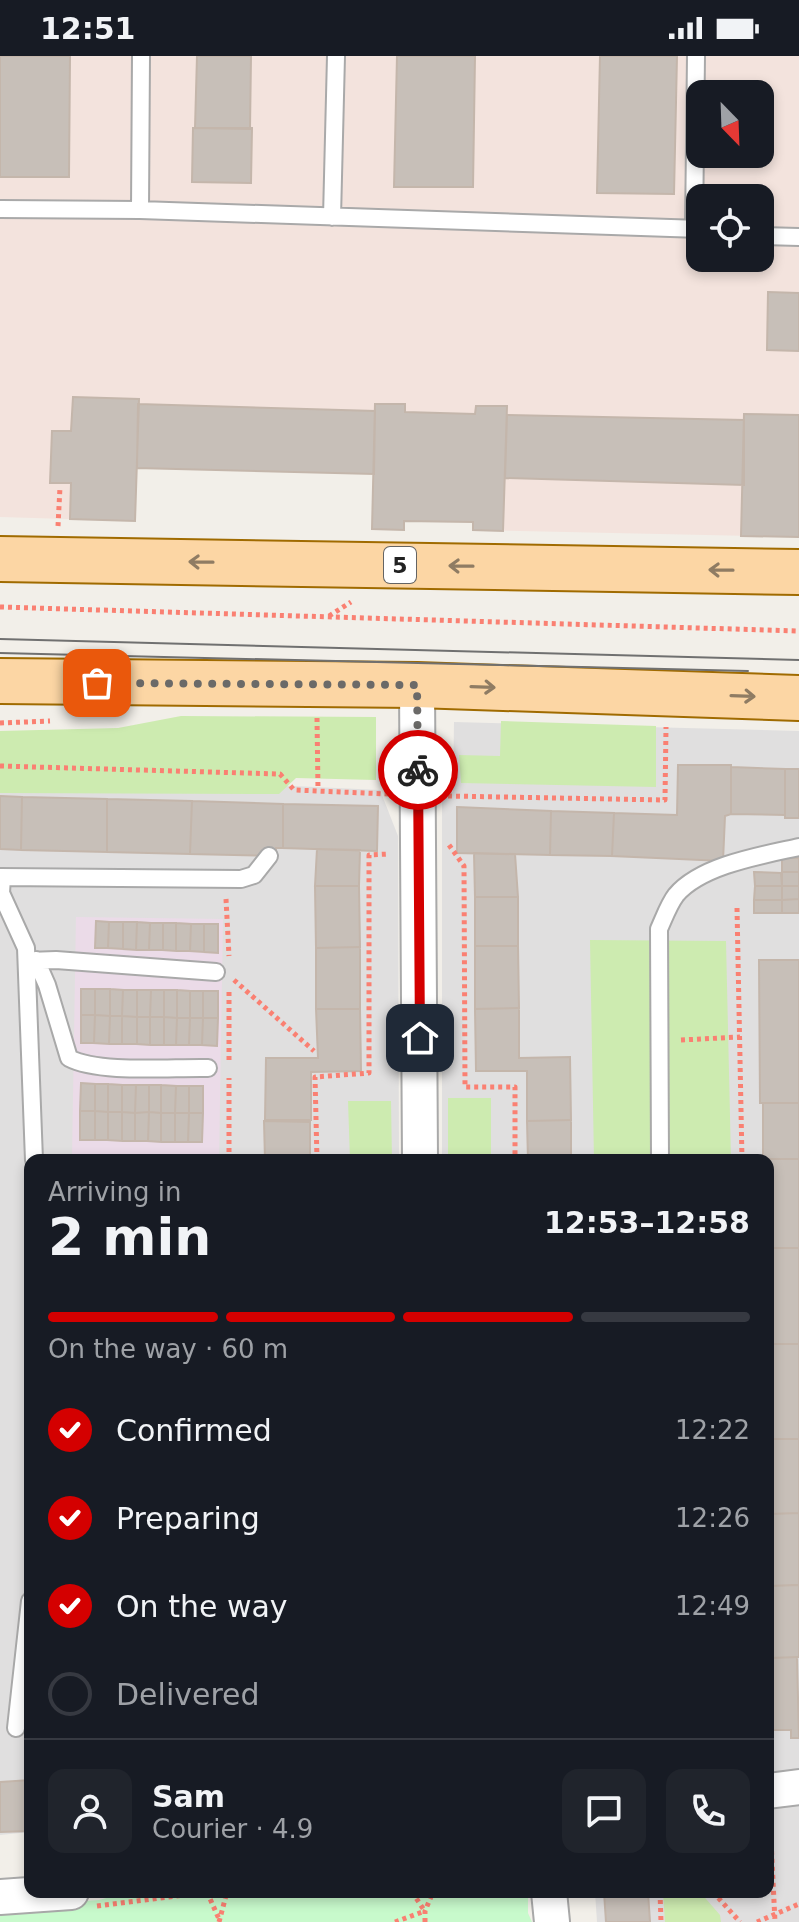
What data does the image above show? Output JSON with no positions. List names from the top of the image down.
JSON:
{
  "streets": {
    "main road": ["5"]
  },
  "north": "bottom right",
  "page": {
    "status": "12:51",
    "heading": ["2 min", "Arriving in", "12:53–12:58"],
    "panel": ["Sam", "Courier · 4.9"],
    "bar": "On the way · 60 m",
    "list": [
      ["Confirmed", "12:22"],
      ["Preparing", "12:26"],
      ["On the way", "12:49"],
      "Delivered"
    ]
  }
}
